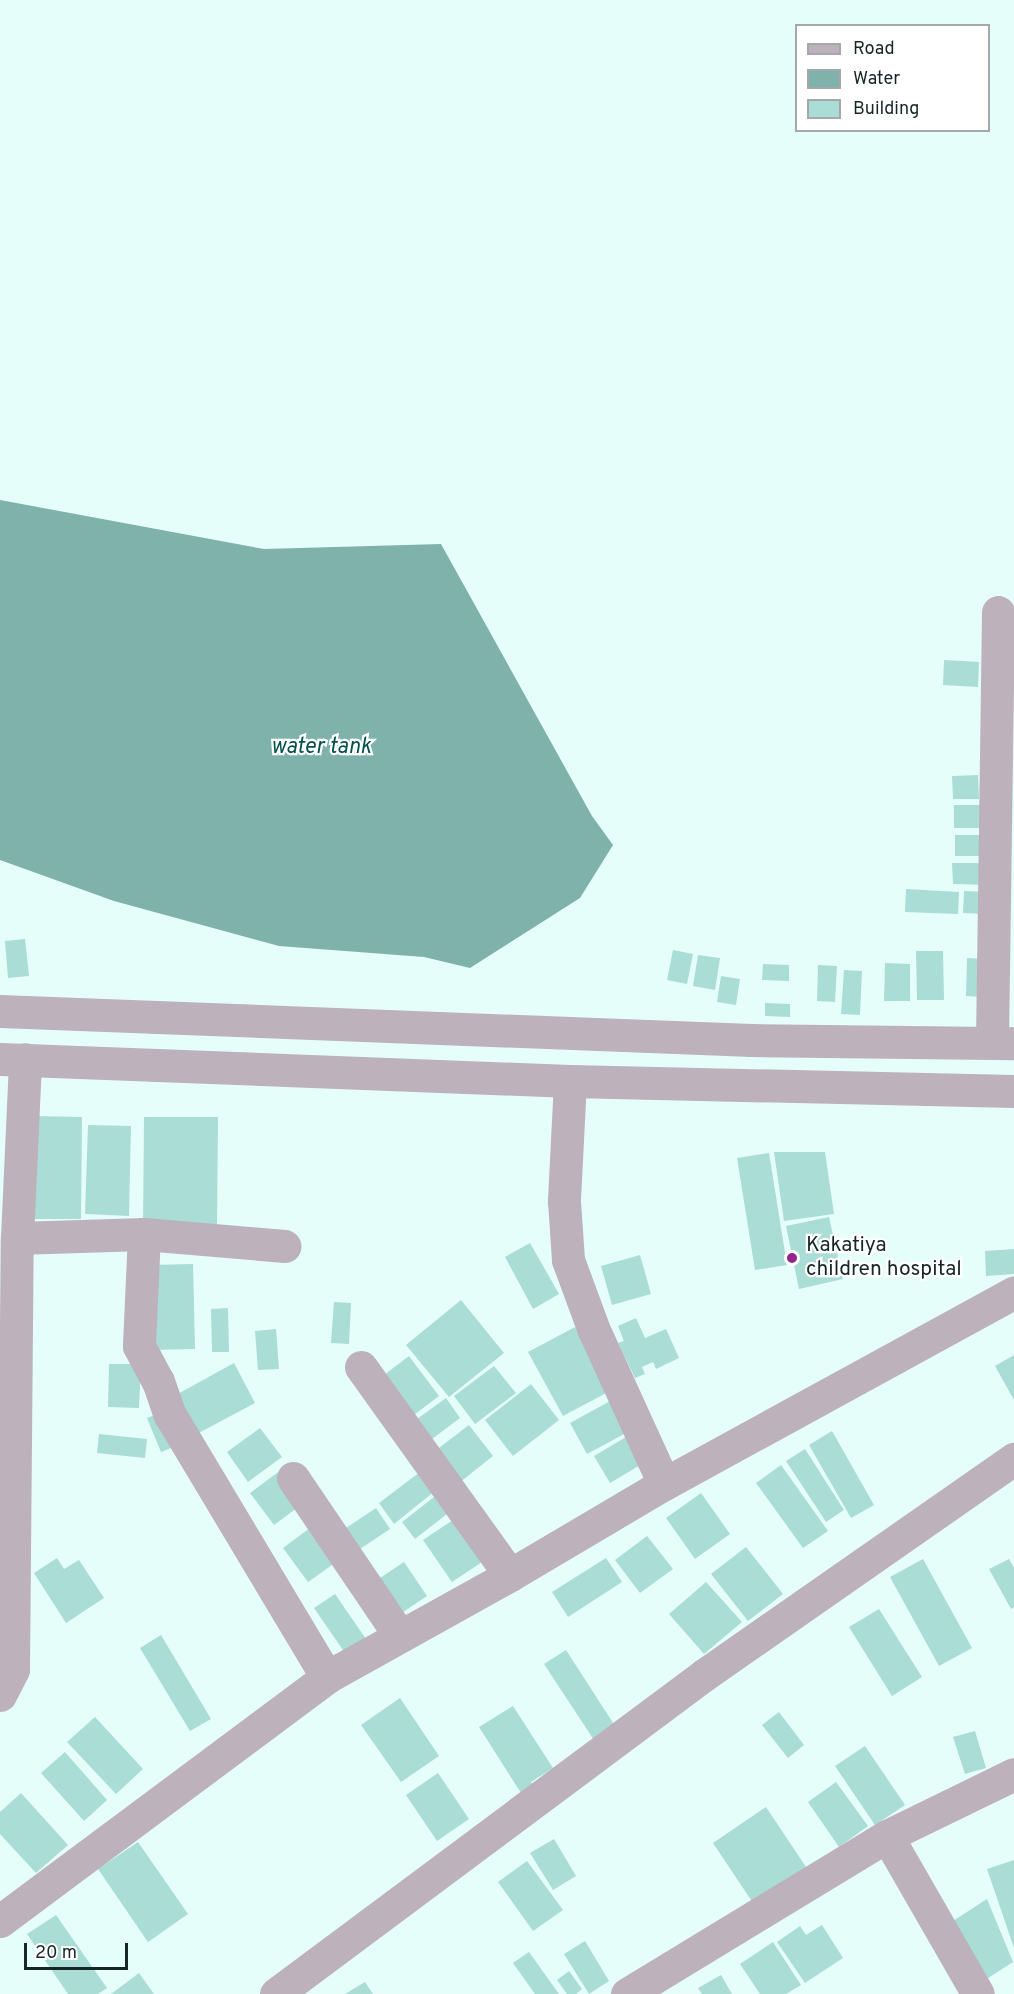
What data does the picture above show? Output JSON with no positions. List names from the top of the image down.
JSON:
{
  "water": ["water tank"],
  "places": ["Kakatiya children hospital"],
  "legend": ["Road", "Water", "Building"],
  "scale_bar": "20 m"
}
